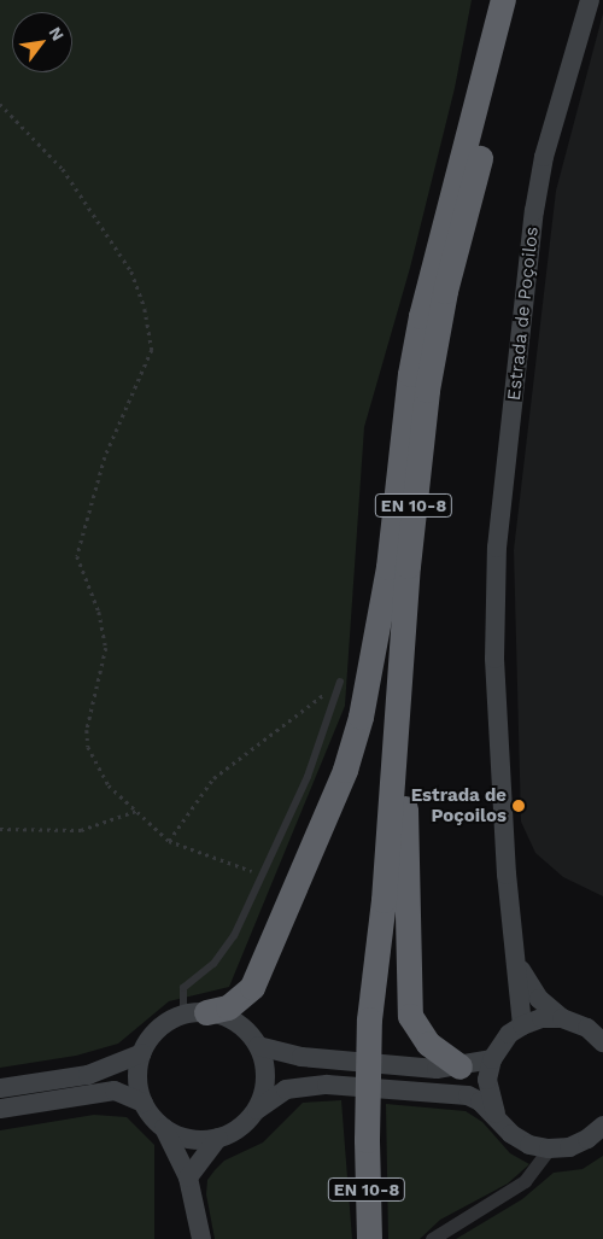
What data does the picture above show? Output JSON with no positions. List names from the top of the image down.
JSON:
{
  "streets": {
    "highway": ["EN 10-8"],
    "main road": ["Estrada de Poçoilos"]
  },
  "places": ["Estrada de Poçoilos"],
  "north": "top right"
}
